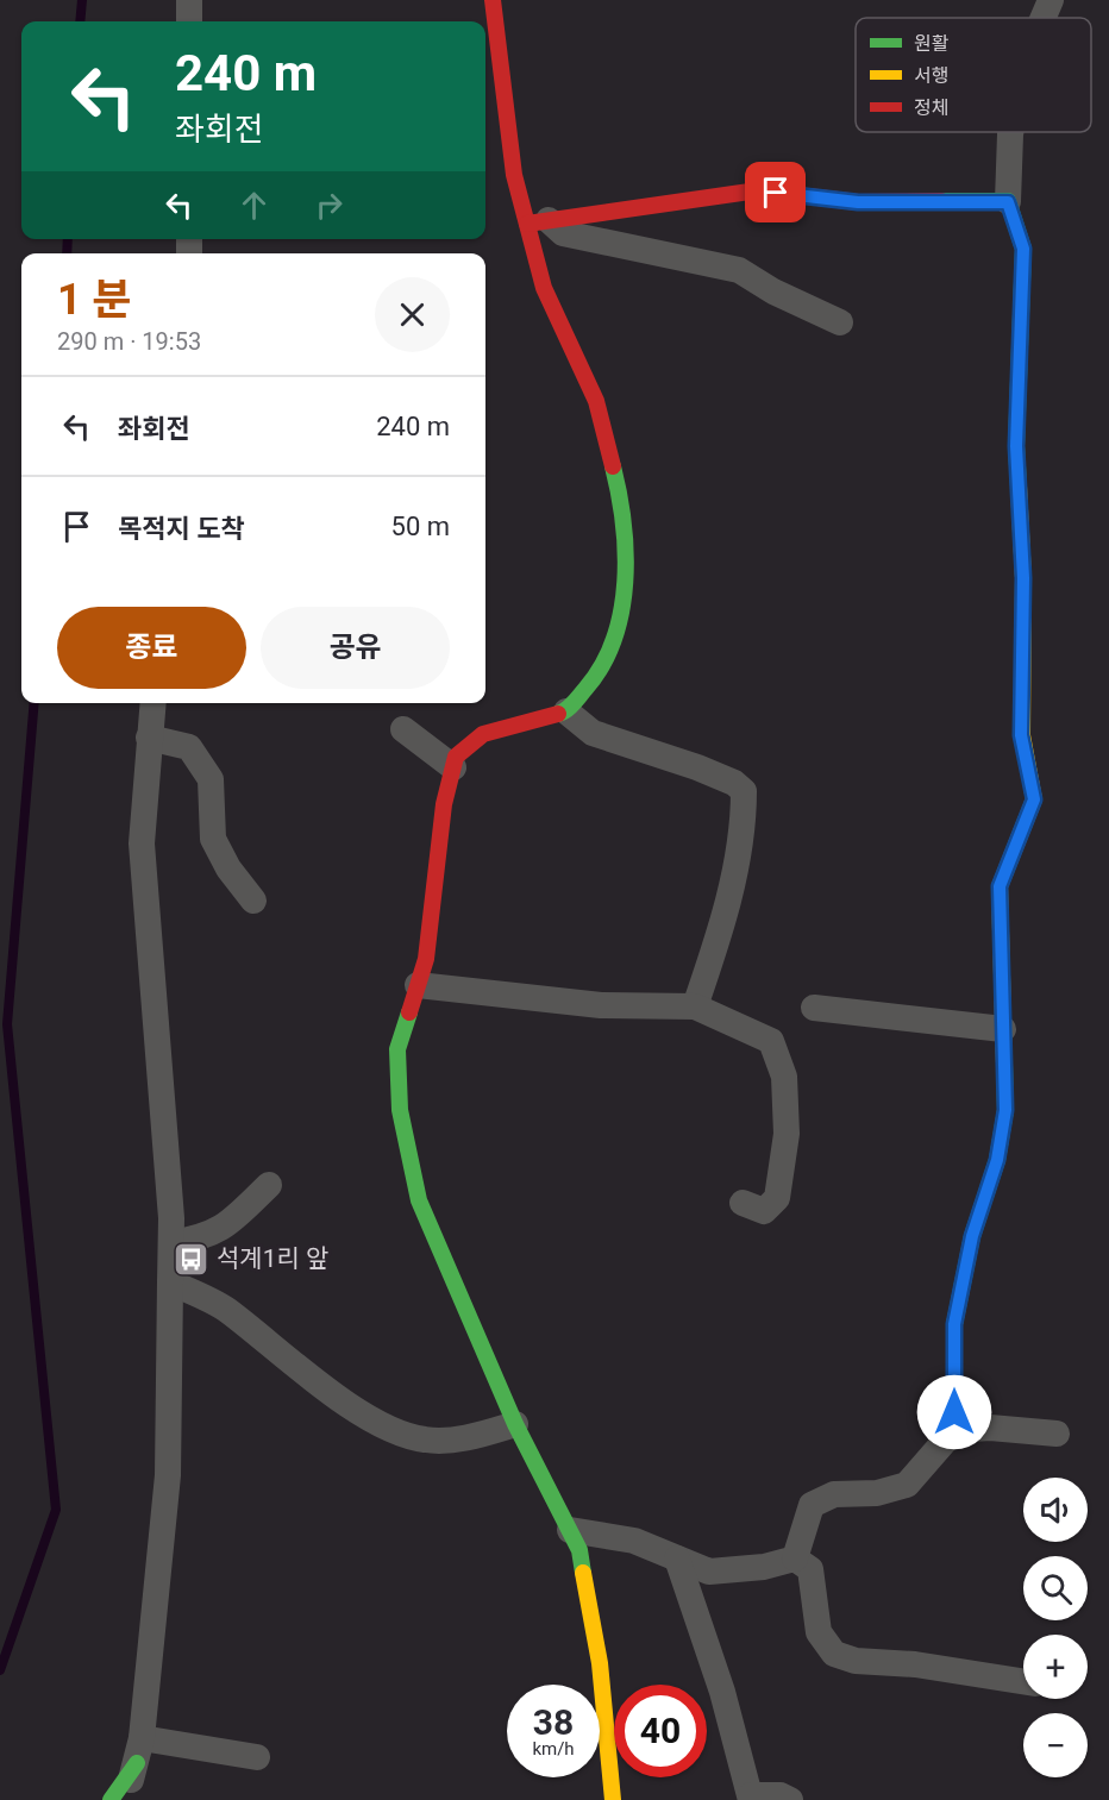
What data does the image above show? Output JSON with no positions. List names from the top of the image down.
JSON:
{
  "places": {
    "bus stop": ["석계1리 앞"]
  },
  "legend": ["원활", "서행", "정체"],
  "page": {
    "turn": ["240 m", "좌회전"],
    "heading": ["1 분", "290 m · 19:53"],
    "list": [
      {
        "name": "좌회전",
        "value": "240 m"
      },
      {
        "name": "목적지 도착",
        "value": "50 m"
      }
    ],
    "buttons": ["종료", "공유"],
    "map_buttons": ["+", "−"],
    "speed": "38 km/h",
    "limit": "40"
  }
}
